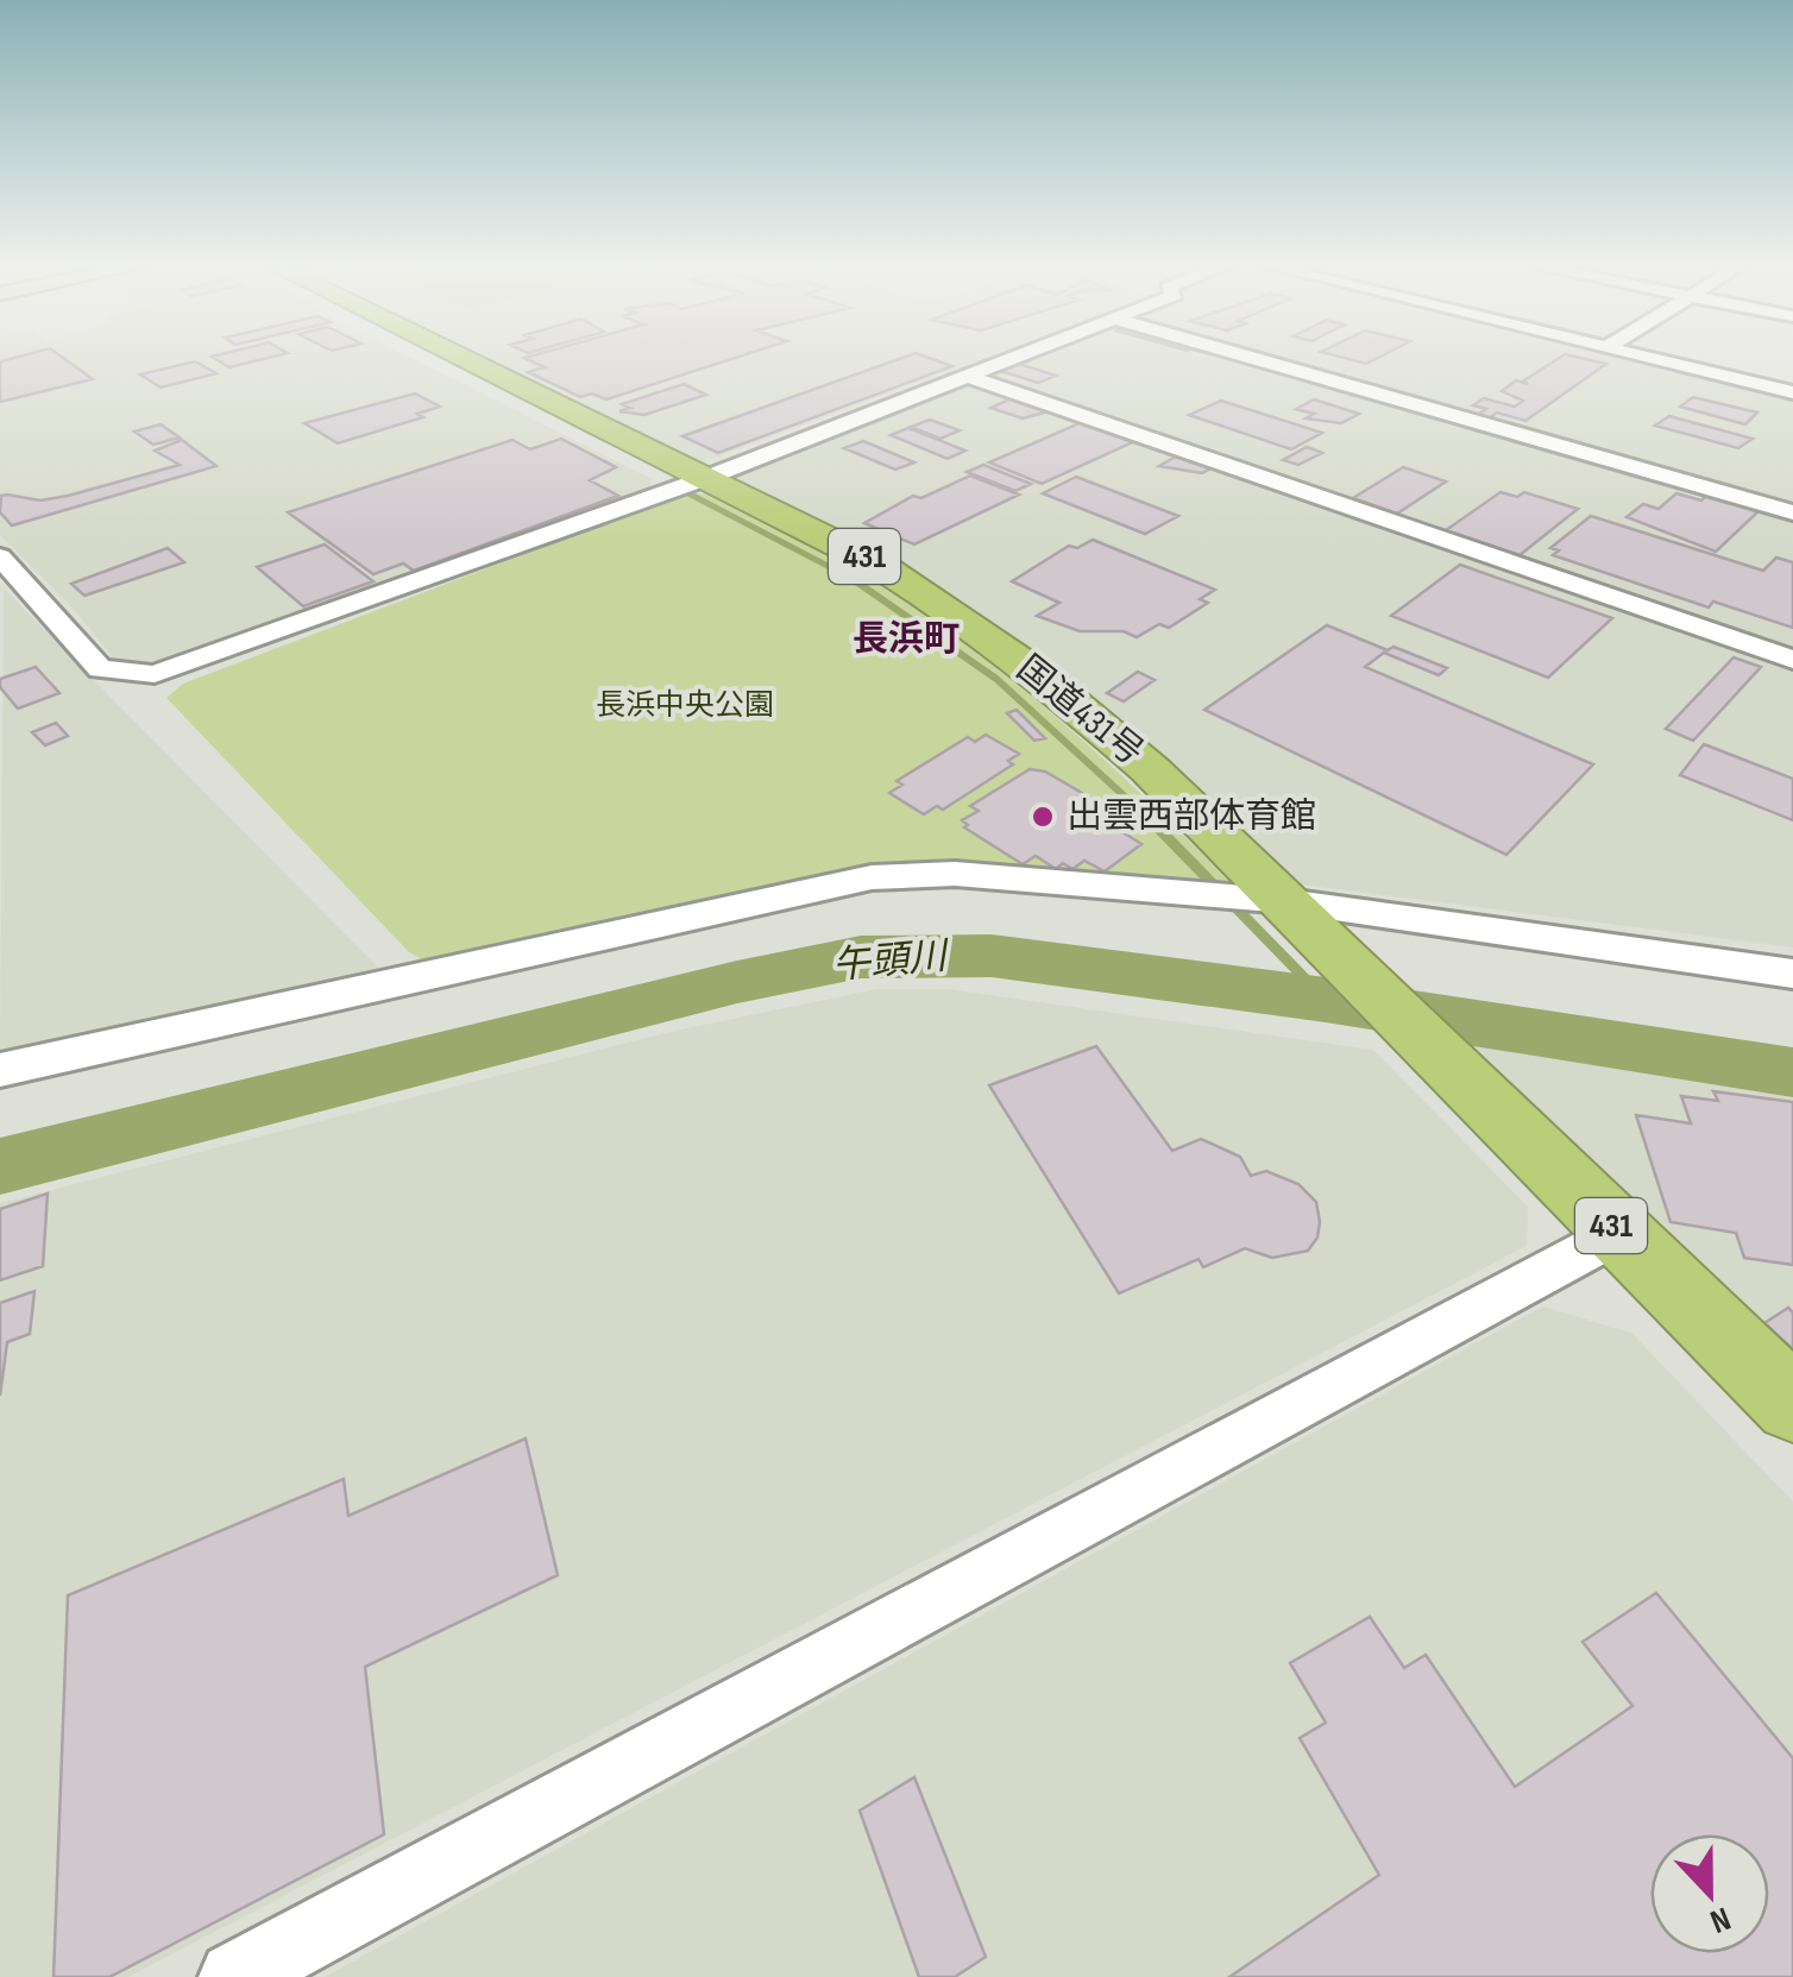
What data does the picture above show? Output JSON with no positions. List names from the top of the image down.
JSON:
{
  "streets": {
    "highway": ["431", "国道431号"]
  },
  "districts": ["長浜町"],
  "water": ["午頭川"],
  "parks": ["長浜中央公園"],
  "places": ["出雲西部体育館"],
  "north": "bottom"
}
